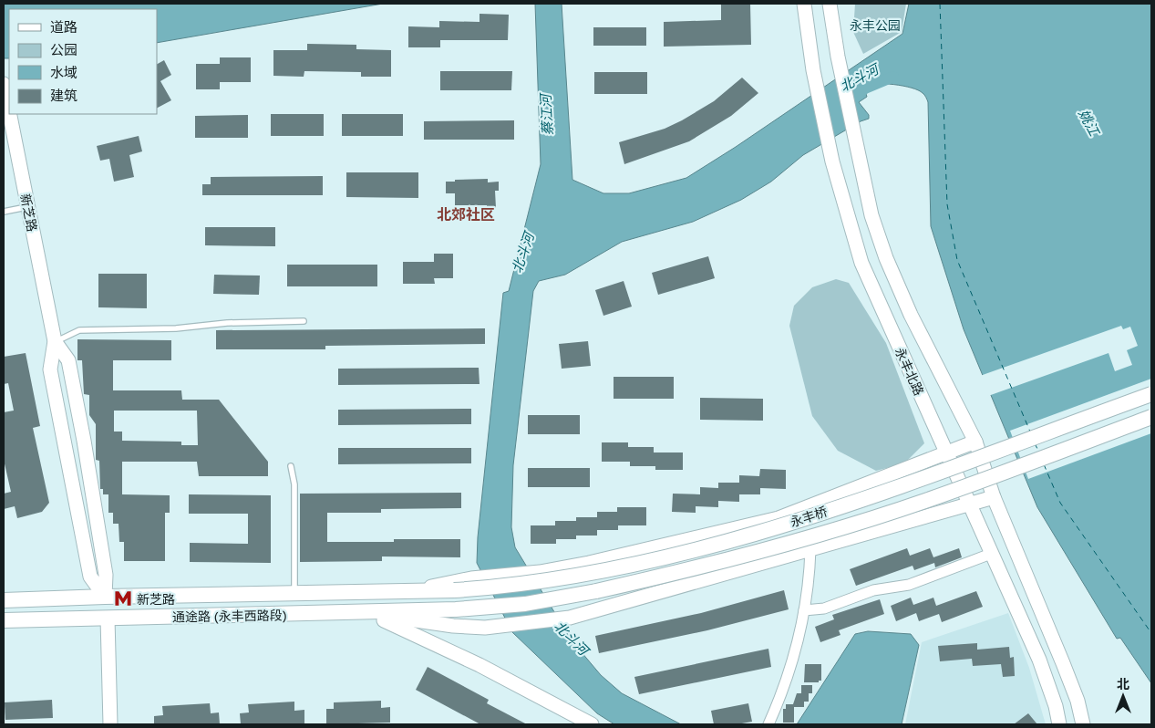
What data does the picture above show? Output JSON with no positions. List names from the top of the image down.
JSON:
{
  "streets": {
    "main road": [
      "新芝路",
      "永丰北路",
      "永丰桥",
      "通途路 (永丰西路段)"
    ]
  },
  "crossings": [
    ["新芝路", "通途路 (永丰西路段)"],
    ["永丰桥", "通途路 (永丰西路段)"]
  ],
  "districts": ["北郊社区"],
  "water": ["北斗河", "蔡江河", "姚江"],
  "parks": ["永丰公园"],
  "places": {
    "metro station": ["新芝路"]
  },
  "legend": [
    "道路",
    "公园",
    "水域",
    "建筑"
  ],
  "north": "top"
}
